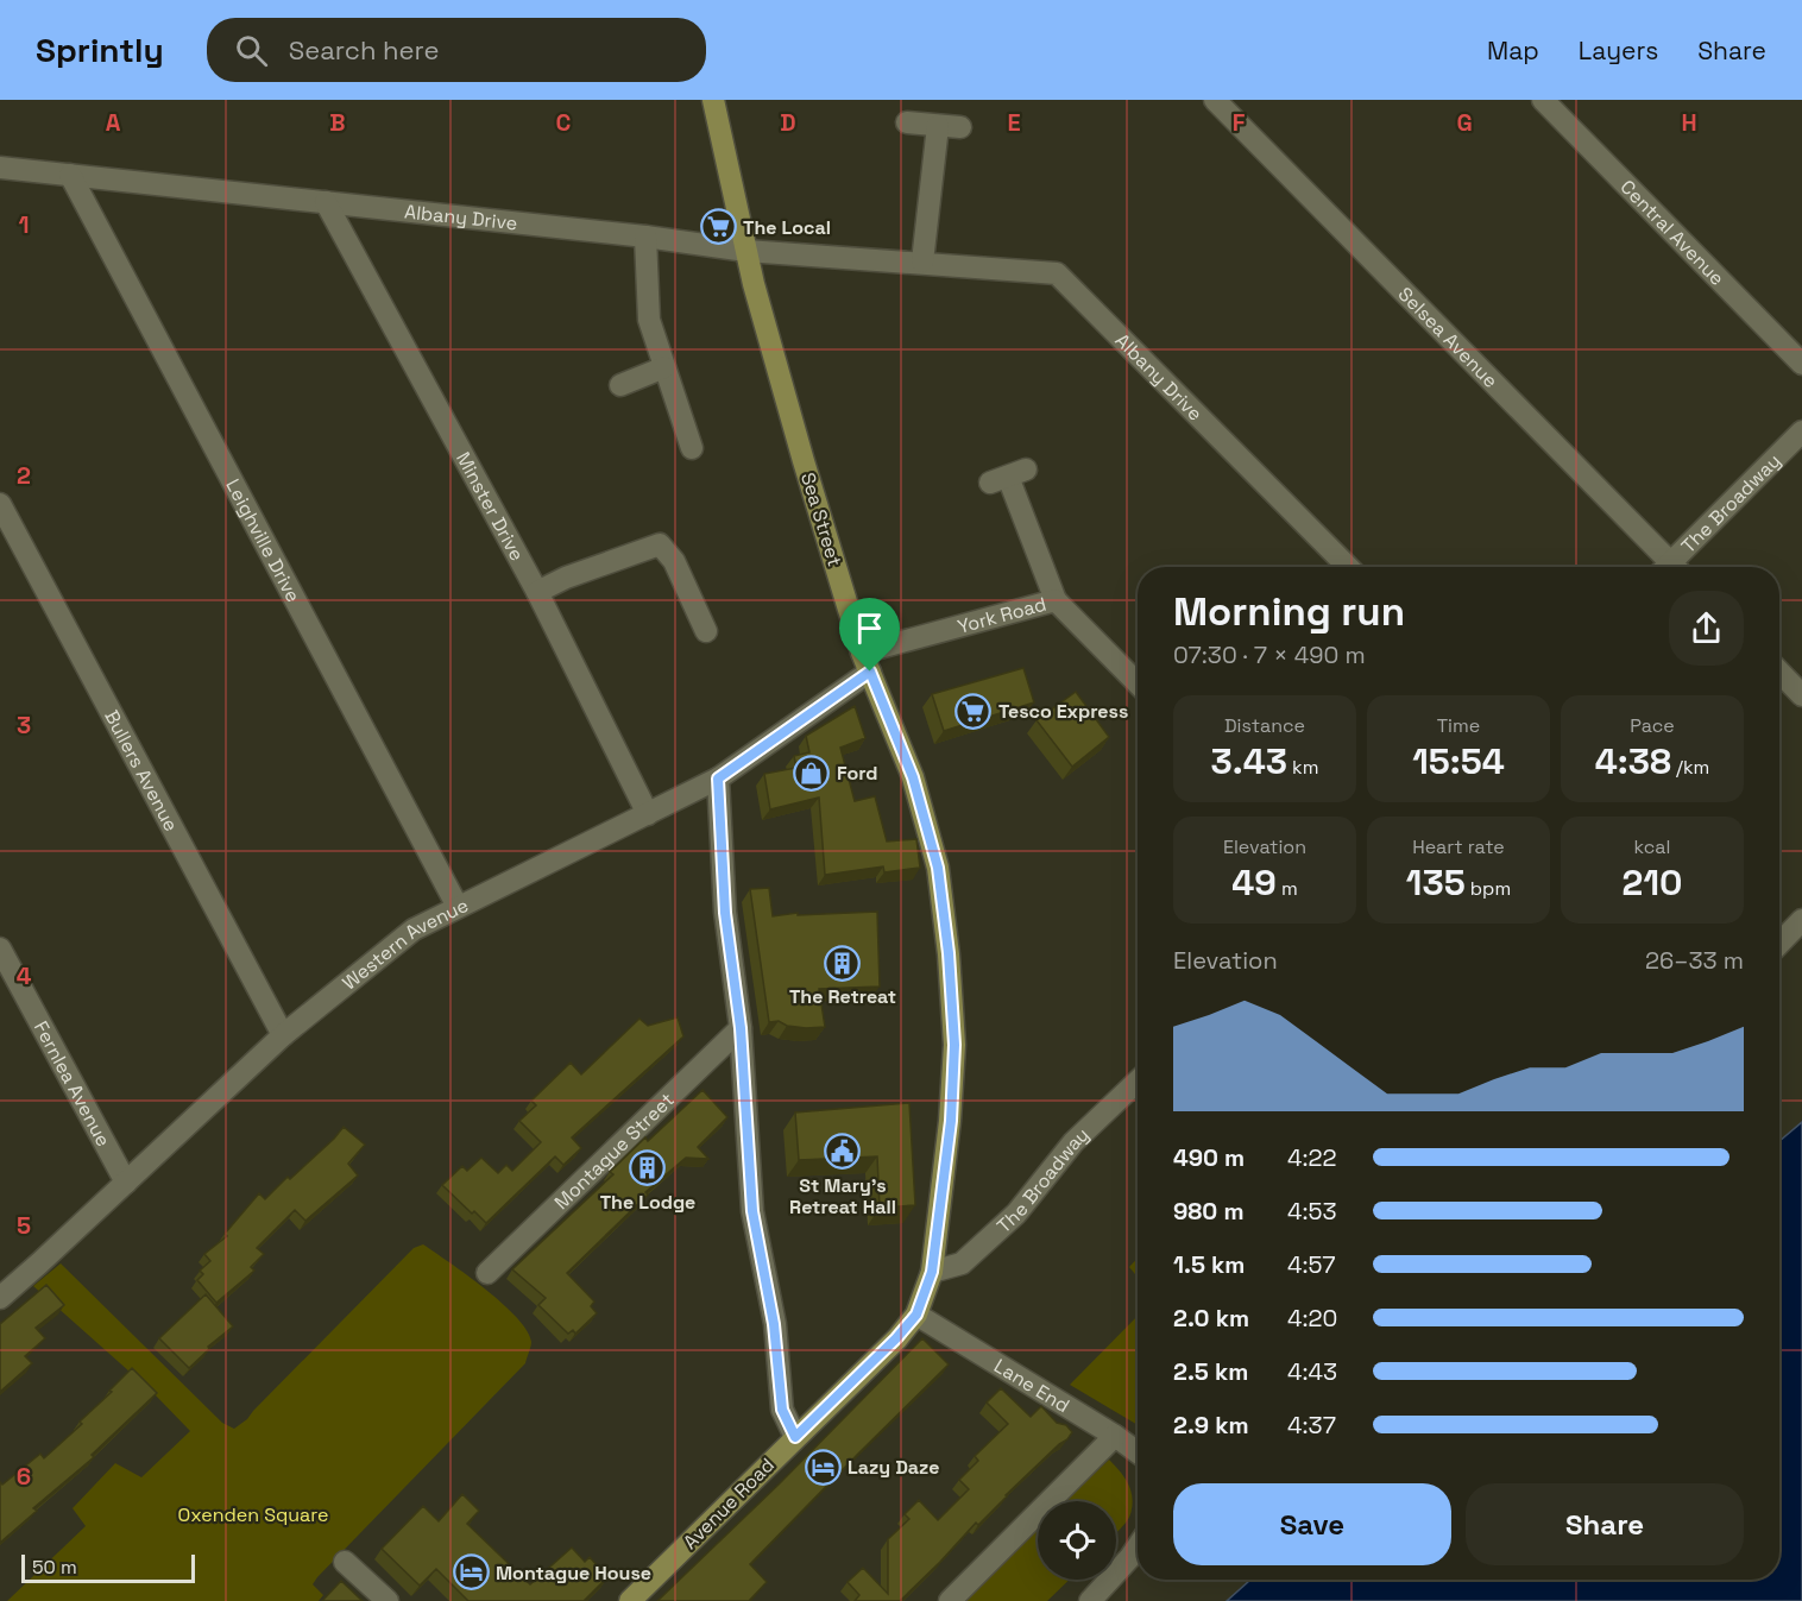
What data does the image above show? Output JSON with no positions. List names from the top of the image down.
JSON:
{
  "streets": {
    "main road": ["Sea Street", "Avenue Road"],
    "street": [
      "Albany Drive",
      "Central Avenue",
      "Selsea Avenue",
      "The Broadway",
      "Minster Drive",
      "Leighville Drive",
      "York Road",
      "Bullers Avenue",
      "Western Avenue",
      "Fernlea Avenue",
      "Montague Street",
      "Lane End"
    ]
  },
  "crossings": [
    ["Albany Drive", "Minster Drive"],
    ["Albany Drive", "Sea Street"],
    ["Albany Drive", "Leighville Drive"],
    ["The Broadway", "Sea Street"],
    ["Minster Drive", "Western Avenue"],
    ["Sea Street", "York Road"],
    ["Sea Street", "Western Avenue"],
    ["Sea Street", "Lane End"],
    ["Sea Street", "Avenue Road"],
    ["Leighville Drive", "Western Avenue"],
    ["York Road", "Western Avenue"],
    ["Bullers Avenue", "Western Avenue"],
    ["Western Avenue", "Fernlea Avenue"],
    ["Lane End", "Avenue Road"]
  ],
  "parks": ["Oxenden Square"],
  "places": {
    "supermarket": ["The Local", "Tesco Express"],
    "shop": ["Ford"],
    "building": ["The Retreat", "The Lodge"],
    "public building": ["St Mary's Retreat Hall"],
    "hotel": ["Lazy Daze", "Montague House"]
  },
  "scale_bar": "50 m",
  "page": {
    "header": "Sprintly",
    "search": "Search here",
    "nav": ["Map", "Layers", "Share"],
    "heading": ["Morning run", "07:30 · 7 × 490 m"],
    "stats": [
      ["Distance", "3.43 km"],
      ["Time", "15:54"],
      ["Pace", "4:38 /km"],
      ["Elevation", "49 m"],
      ["Heart rate", "135 bpm"],
      ["kcal", "210"]
    ],
    "chart": ["Elevation", "26–33 m"],
    "list": [
      {
        "name": "490 m",
        "note": "4:22"
      },
      {
        "name": "980 m",
        "note": "4:53"
      },
      {
        "name": "1.5 km",
        "note": "4:57"
      },
      {
        "name": "2.0 km",
        "note": "4:20"
      },
      {
        "name": "2.5 km",
        "note": "4:43"
      },
      {
        "name": "2.9 km",
        "note": "4:37"
      }
    ],
    "buttons": ["Save", "Share"],
    "scale": "50 m"
  },
  "grid": {
    "columns": [
      "A",
      "B",
      "C",
      "D",
      "E",
      "F",
      "G",
      "H"
    ],
    "rows": [
      "1",
      "2",
      "3",
      "4",
      "5",
      "6"
    ]
  }
}
